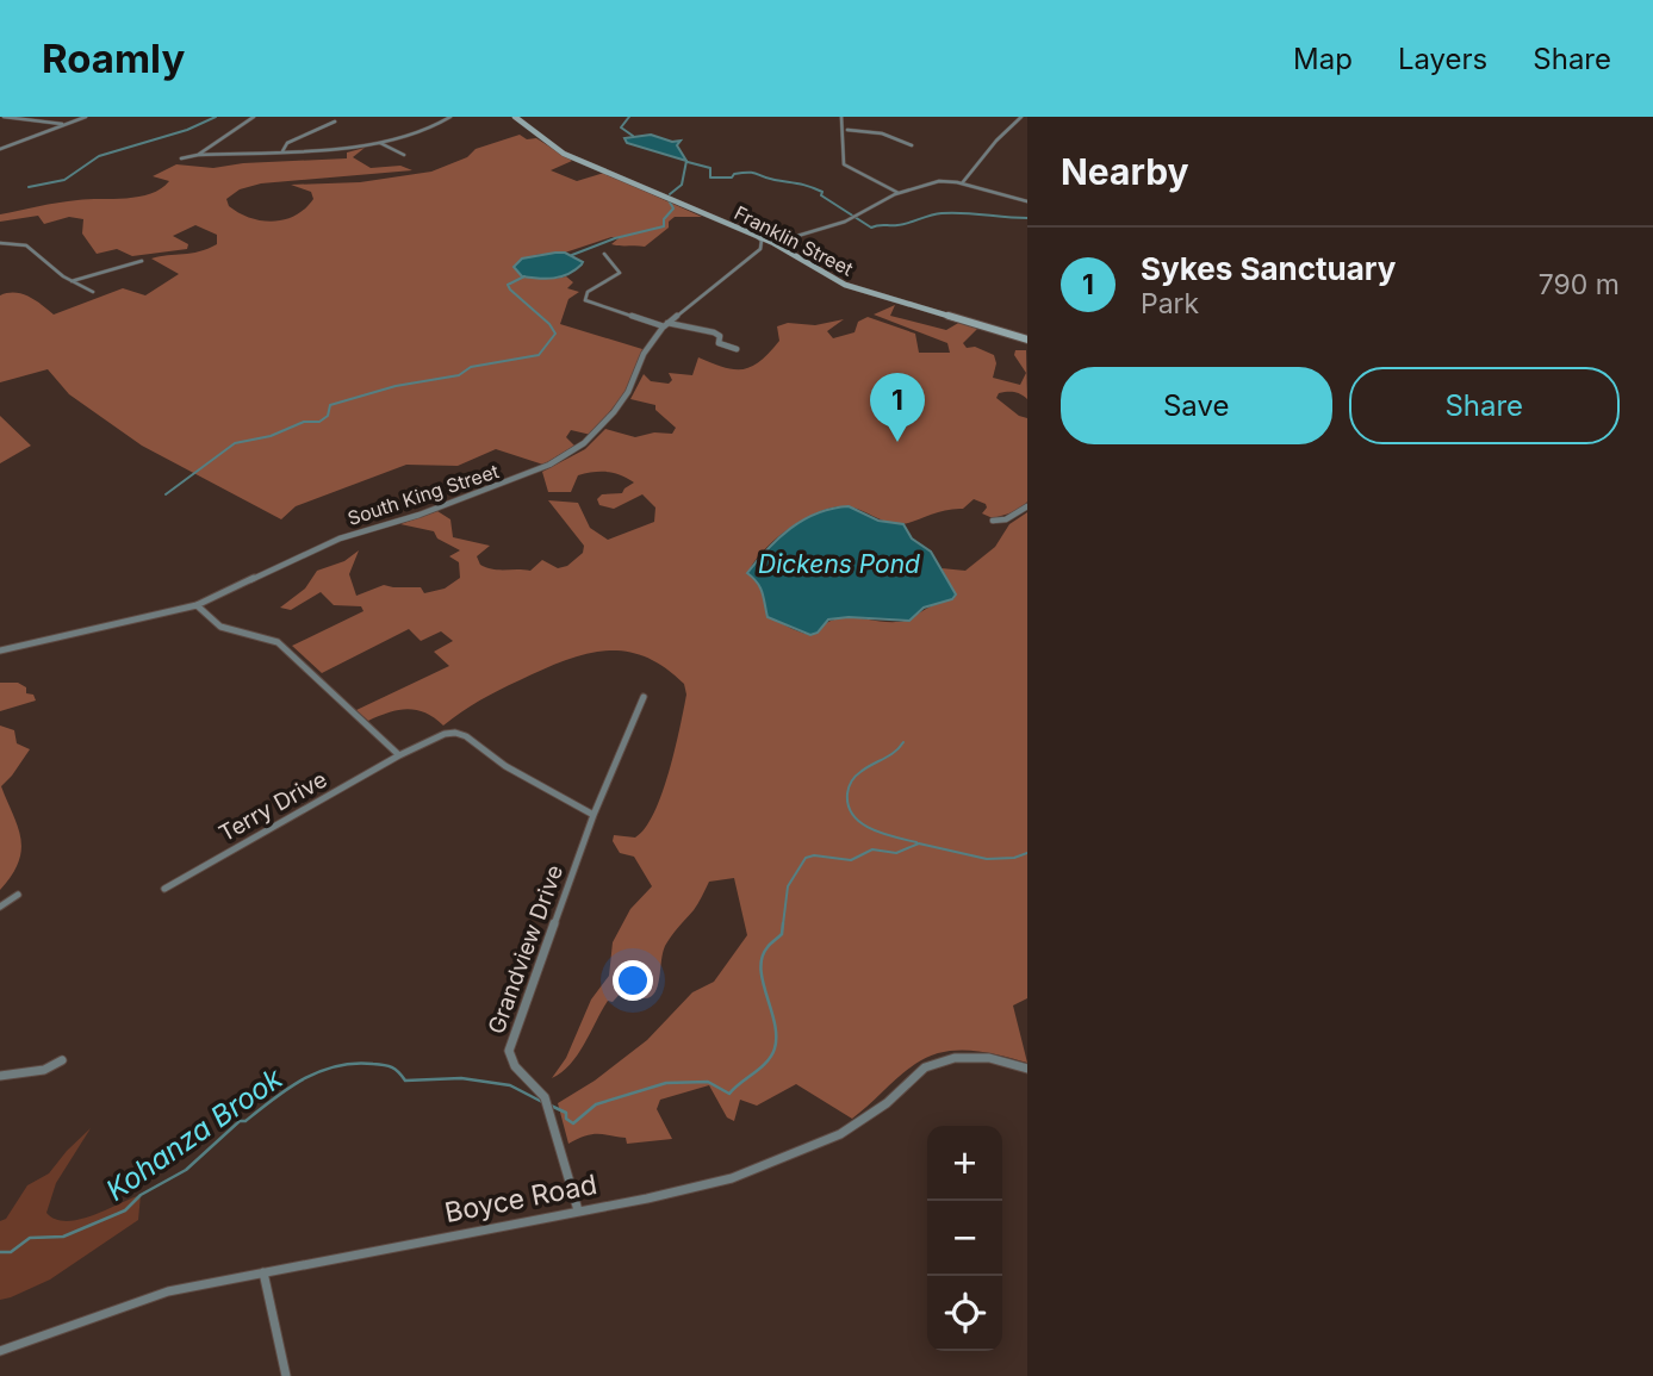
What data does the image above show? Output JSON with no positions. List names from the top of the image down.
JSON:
{
  "streets": {
    "main road": ["Franklin Street"],
    "street": [
      "South King Street",
      "Terry Drive",
      "Grandview Drive",
      "Boyce Road"
    ]
  },
  "crossings": [
    ["Franklin Street", "South King Street"],
    ["Terry Drive", "Grandview Drive"],
    ["Grandview Drive", "Boyce Road"]
  ],
  "water": ["Dickens Pond", "Kohanza Brook"],
  "page": {
    "header": "Roamly",
    "nav": ["Map", "Layers", "Share"],
    "heading": "Nearby",
    "list": [
      {
        "mark": "1",
        "name": "Sykes Sanctuary",
        "note": "Park",
        "value": "790 m"
      }
    ],
    "buttons": ["Save", "Share"],
    "pins": "1",
    "map_buttons": ["+", "−"]
  }
}
